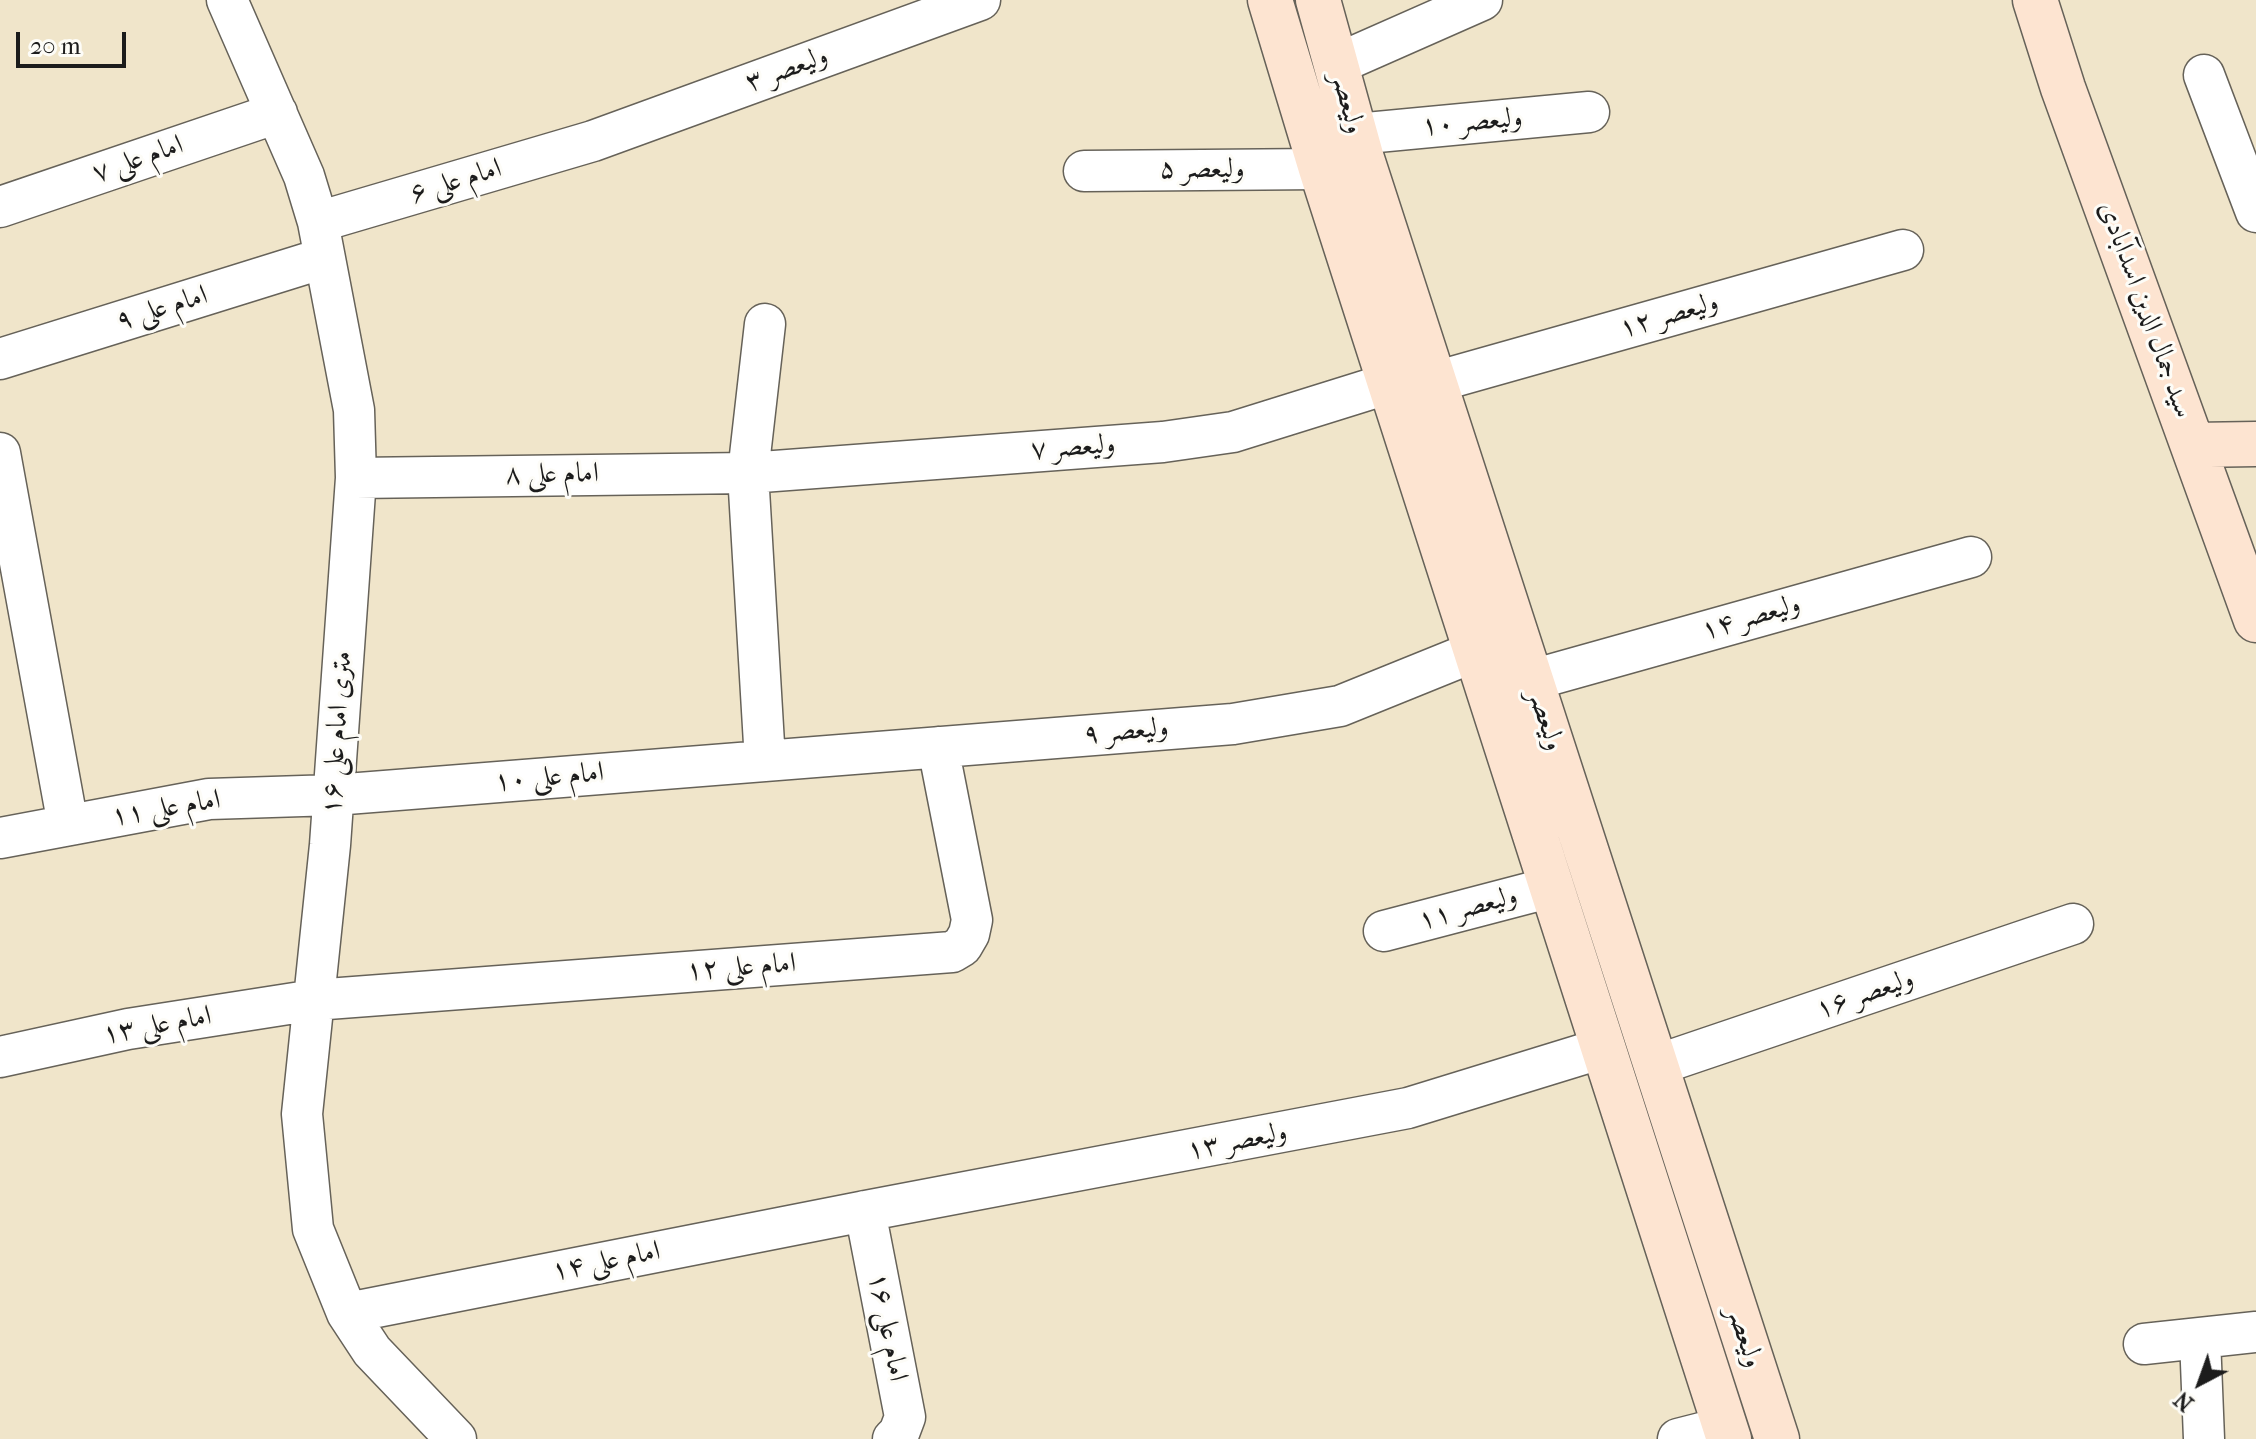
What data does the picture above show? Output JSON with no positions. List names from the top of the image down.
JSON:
{
  "streets": {
    "main road": ["ولیعصر", "سید جمال الدین اسدآبادی"],
    "street": [
      "ولیعصر ۳",
      "ولیعصر ۱۰",
      "امام علی ۷",
      "ولیعصر ۵",
      "امام علی ۶",
      "امام علی ۹",
      "ولیعصر ۱۲",
      "ولیعصر ۷",
      "امام علی ۸",
      "ولیعصر ۱۴",
      "ولیعصر ۹",
      "۱۶ متری امام علی",
      "امام علی ۱۰",
      "امام علی ۱۱",
      "ولیعصر ۱۱",
      "امام علی ۱۲",
      "ولیعصر ۱۶",
      "امام علی ۱۳",
      "ولیعصر ۱۳",
      "امام علی ۱۴",
      "امام علی ۱۶"
    ]
  },
  "crossings": [
    ["ولیعصر ۳", "امام علی ۶"],
    ["ولیعصر", "ولیعصر ۱۰"],
    ["ولیعصر", "ولیعصر ۵"],
    ["ولیعصر", "ولیعصر ۱۲"],
    ["ولیعصر", "ولیعصر ۷"],
    ["ولیعصر", "ولیعصر ۱۴"],
    ["ولیعصر", "ولیعصر ۹"],
    ["ولیعصر", "ولیعصر ۱۱"],
    ["ولیعصر", "ولیعصر ۱۶"],
    ["ولیعصر", "ولیعصر ۱۳"],
    ["ولیعصر ۱۰", "ولیعصر ۵"],
    ["امام علی ۷", "۱۶ متری امام علی"],
    ["امام علی ۶", "امام علی ۹"],
    ["امام علی ۶", "۱۶ متری امام علی"],
    ["امام علی ۹", "۱۶ متری امام علی"],
    ["ولیعصر ۷", "امام علی ۸"],
    ["امام علی ۸", "۱۶ متری امام علی"],
    ["ولیعصر ۹", "امام علی ۱۰"],
    ["ولیعصر ۹", "امام علی ۱۲"],
    ["۱۶ متری امام علی", "امام علی ۱۰"],
    ["۱۶ متری امام علی", "امام علی ۱۱"],
    ["۱۶ متری امام علی", "امام علی ۱۲"],
    ["۱۶ متری امام علی", "امام علی ۱۳"],
    ["۱۶ متری امام علی", "امام علی ۱۴"],
    ["امام علی ۱۰", "امام علی ۱۱"],
    ["امام علی ۱۲", "امام علی ۱۳"],
    ["ولیعصر ۱۳", "امام علی ۱۴"],
    ["ولیعصر ۱۳", "امام علی ۱۶"],
    ["امام علی ۱۴", "امام علی ۱۶"]
  ],
  "scale_bar": "20 m",
  "north": "bottom left"
}
